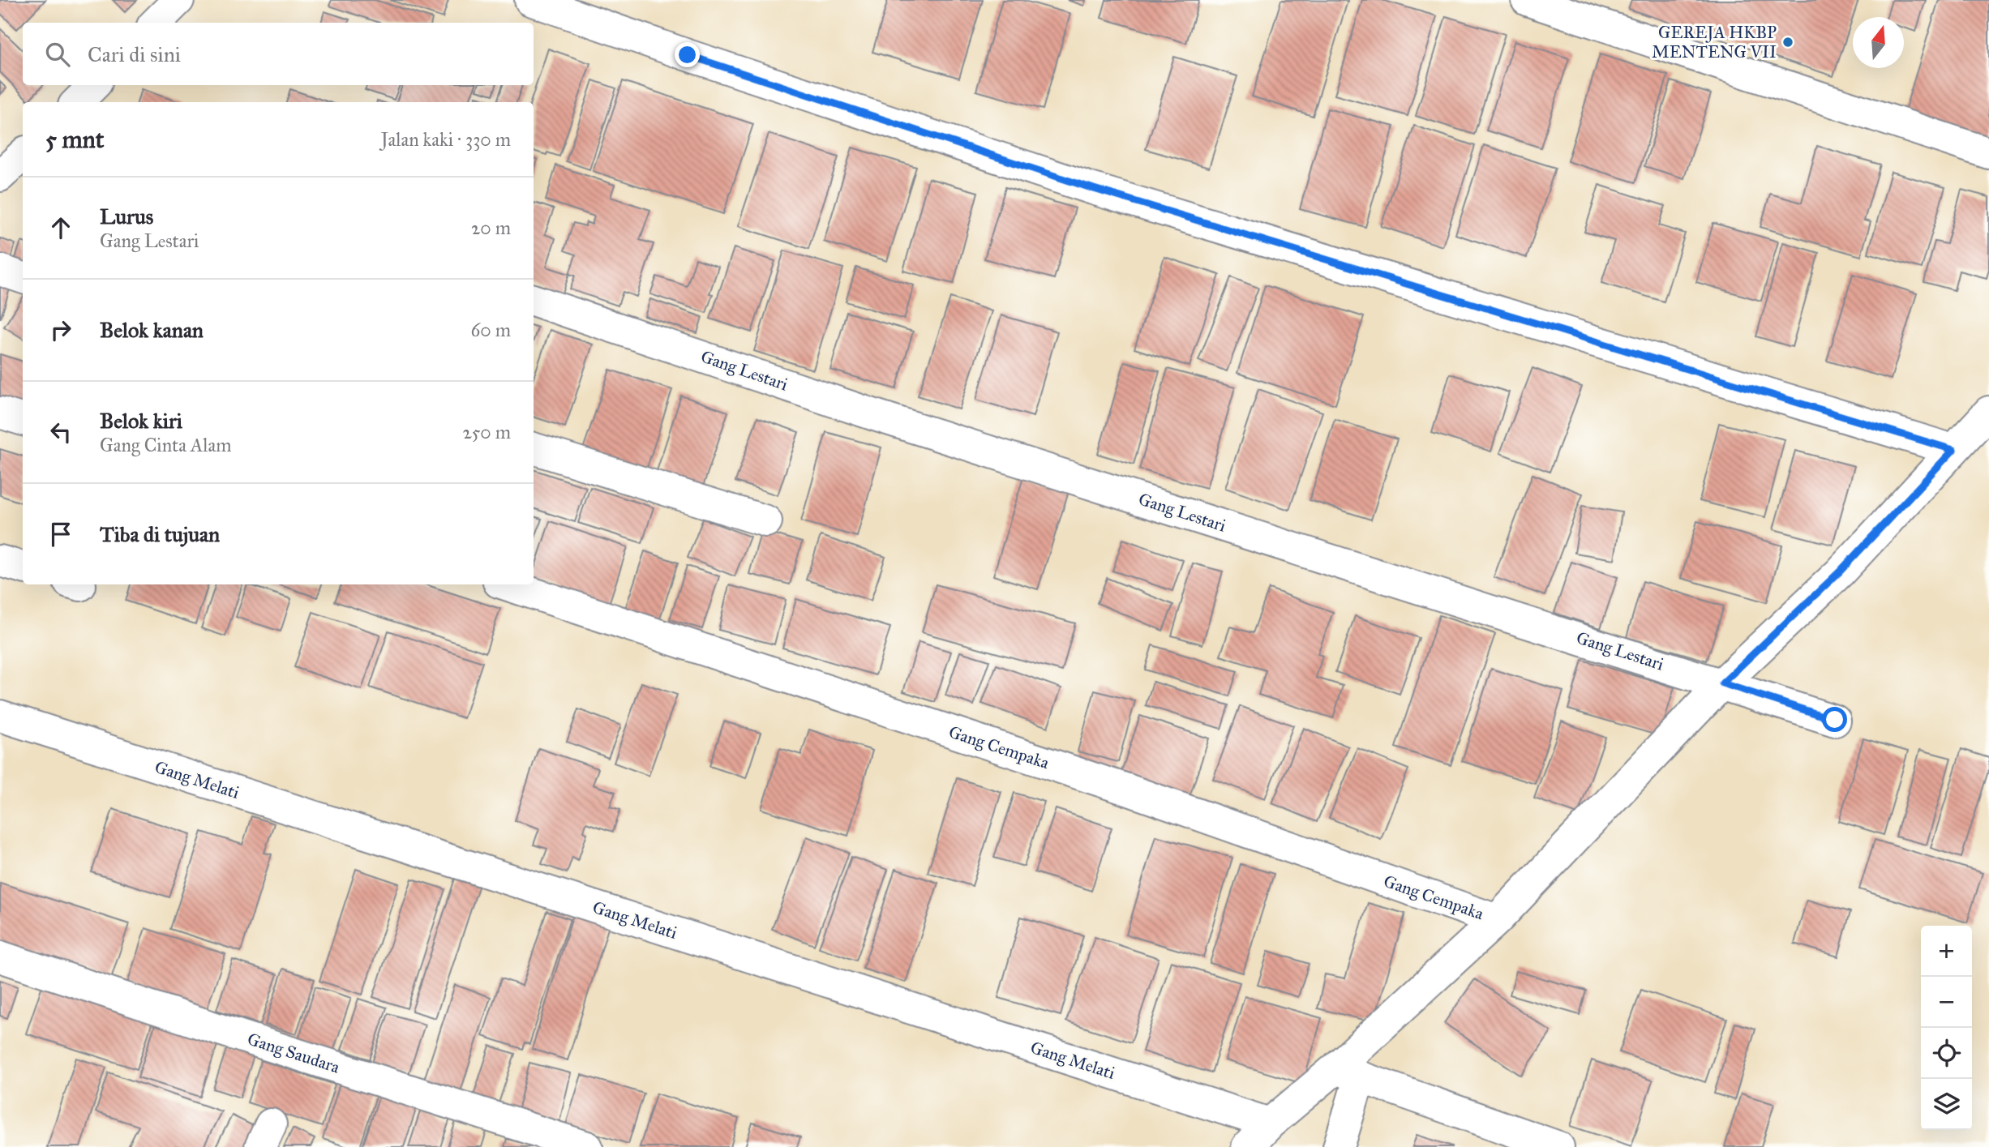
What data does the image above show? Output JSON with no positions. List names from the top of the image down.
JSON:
{
  "streets": {
    "street": [
      "Gang Lestari",
      "Gang Cempaka",
      "Gang Melati",
      "Gang Saudara"
    ]
  },
  "places": ["GEREJA HKBP MENTENG VII"],
  "north": "top",
  "page": {
    "search": "Cari di sini",
    "heading": ["5 mnt", "Jalan kaki · 330 m"],
    "list": [
      ["Lurus", "Gang Lestari", "20 m"],
      ["Belok kanan", "60 m"],
      ["Belok kiri", "Gang Cinta Alam", "250 m"],
      "Tiba di tujuan"
    ],
    "map_buttons": ["+", "−"]
  }
}
